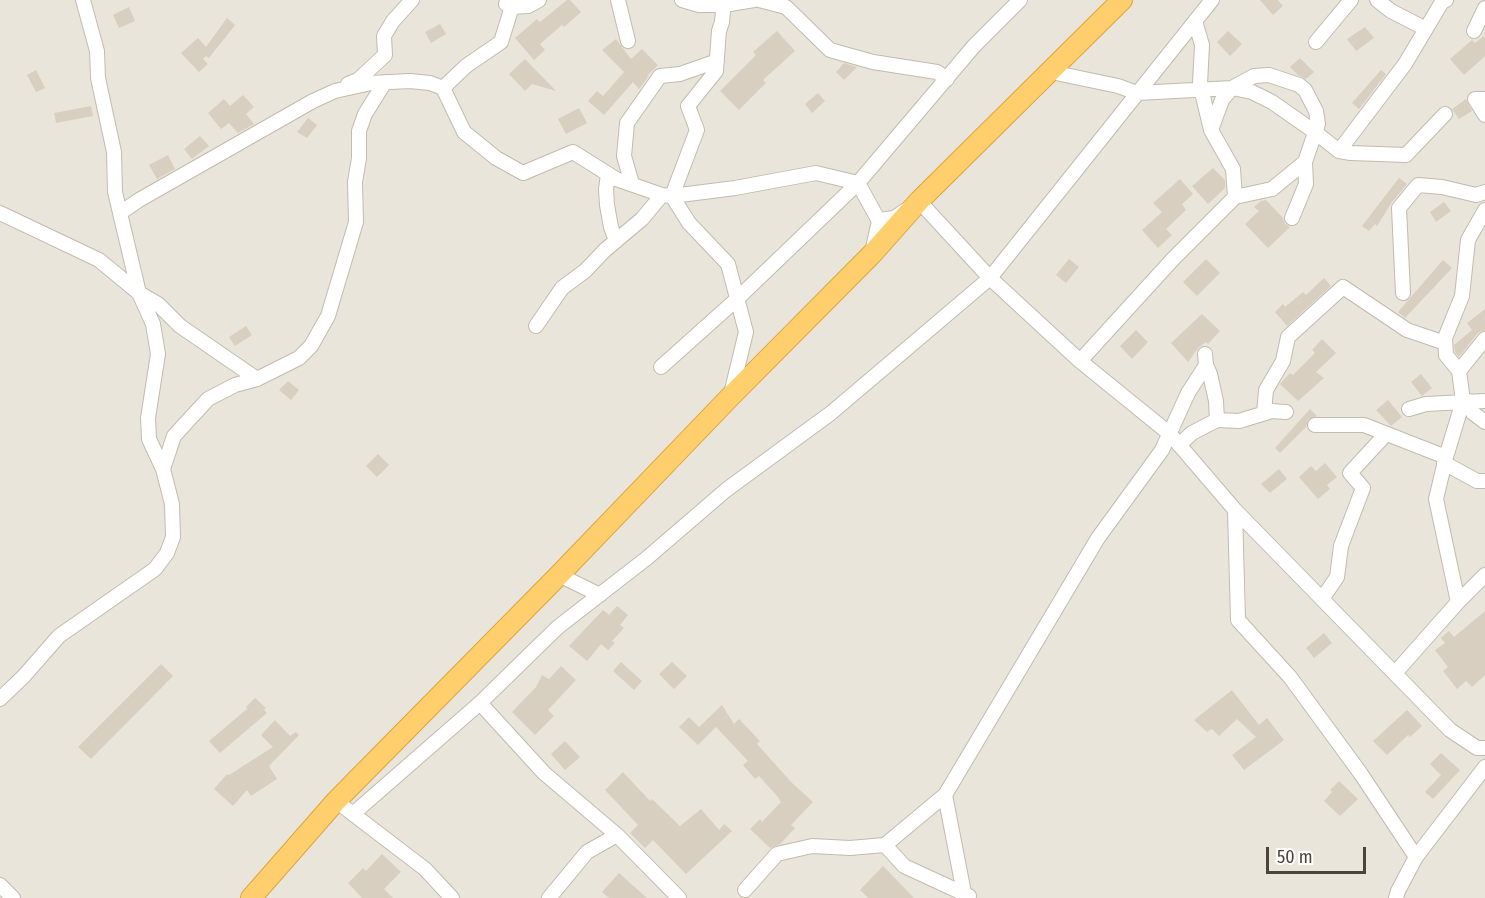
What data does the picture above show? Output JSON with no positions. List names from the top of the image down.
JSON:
{
  "scale_bar": "50 m"
}
